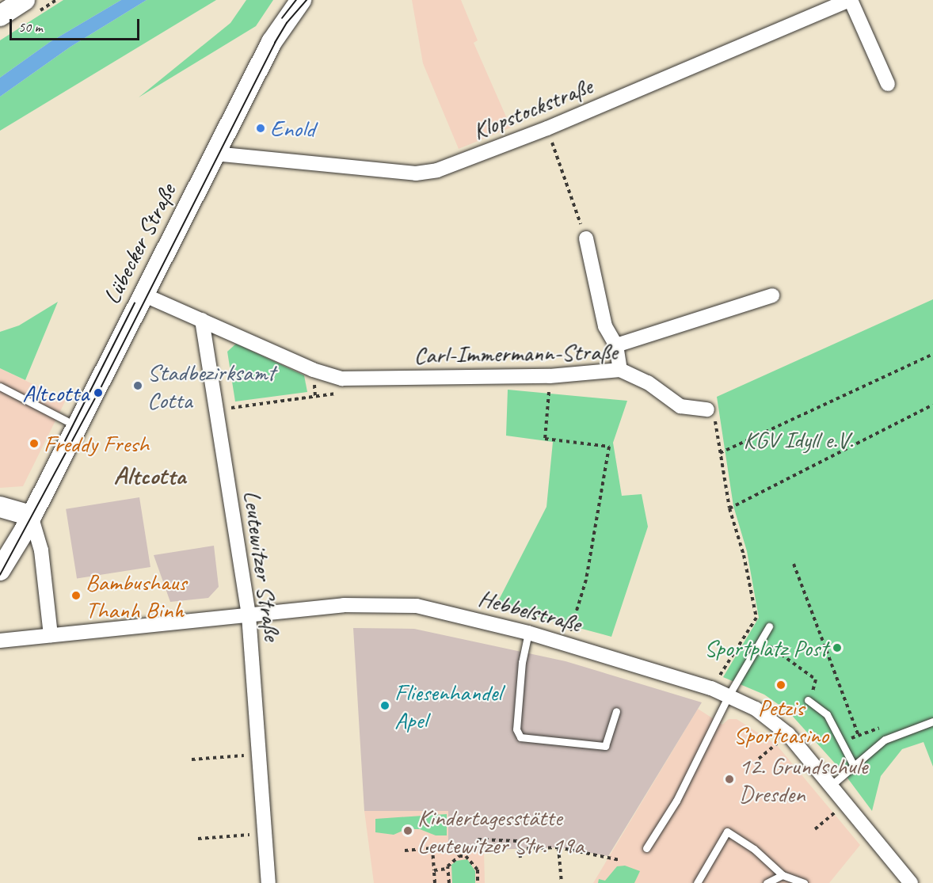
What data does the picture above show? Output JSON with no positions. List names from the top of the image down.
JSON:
{
  "streets": {
    "main road": ["Lübecker Straße"],
    "street": [
      "Klopstockstraße",
      "Carl-Immermann-Straße",
      "Leutewitzer Straße",
      "Hebbelstraße"
    ]
  },
  "crossings": [
    ["Klopstockstraße", "Lübecker Straße"],
    ["Carl-Immermann-Straße", "Leutewitzer Straße"],
    ["Leutewitzer Straße", "Hebbelstraße"]
  ],
  "districts": ["Altcotta"],
  "parks": ["KGV Idyll e.V."],
  "places": [
    "Enold",
    "Stadbezirksamt Cotta",
    "Altcotta",
    "Freddy Fresh",
    "Bambushaus Thanh Binh",
    "Sportplatz Post",
    "Petzis Sportcasino",
    "Fliesenhandel Apel",
    "12. Grundschule Dresden",
    "Kindertagesstätte Leutewitzer Str. 19a"
  ],
  "scale_bar": "50 m"
}
